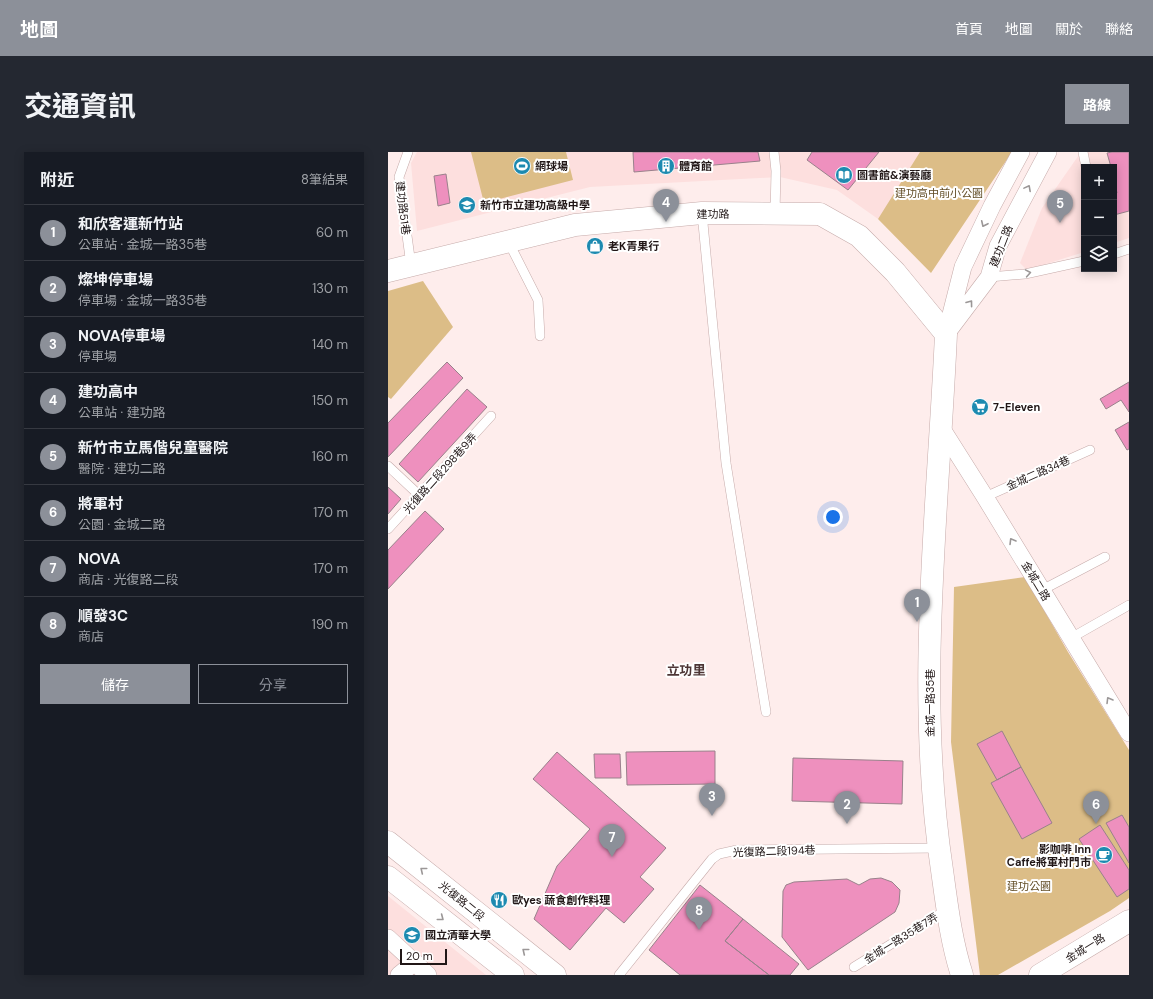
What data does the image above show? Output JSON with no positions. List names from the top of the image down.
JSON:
{
  "streets": {
    "street": [
      "建功路",
      "建功二路",
      "金城二路",
      "金城一路35巷",
      "光復路二段",
      "金城一路"
    ],
    "lane": [
      "建功路51巷",
      "光復路二段298巷9弄",
      "金城二路34巷",
      "光復路二段194巷",
      "金城一路35巷7弄"
    ]
  },
  "crossings": [
    ["建功路51巷", "建功路"],
    ["建功路", "建功二路"],
    ["金城二路34巷", "金城二路"],
    ["金城二路", "金城一路35巷"],
    ["金城一路35巷", "光復路二段194巷"],
    ["金城一路35巷", "金城一路35巷7弄"]
  ],
  "one_way": ["金城二路"],
  "districts": ["立功里"],
  "parks": ["建功高中前小公園", "建功公園"],
  "places": {
    "sports": ["網球場"],
    "building": ["體育館"],
    "library": ["圖書館&演藝廳"],
    "school or university": ["新竹市立建功高級中學", "國立清華大學"],
    "shop": ["老K青果行"],
    "supermarket": ["7-Eleven"],
    "cafe": ["影咖啡 Inn Caffe將軍村門市"],
    "restaurant": ["歐yes 蔬食創作料理"]
  },
  "scale_bar": "20 m",
  "page": {
    "header": "地圖",
    "nav": [
      "首頁",
      "地圖",
      "關於",
      "聯絡"
    ],
    "title": "交通資訊",
    "buttons": [
      "路線",
      ["儲存", "分享"]
    ],
    "heading": ["附近", "8筆結果"],
    "map_buttons": ["+", "−"],
    "pins": [
      "4",
      "5",
      "1",
      "3",
      "2",
      "6",
      "7",
      "8"
    ],
    "list": [
      {
        "mark": "1",
        "name": "和欣客運新竹站",
        "note": "公車站 · 金城一路35巷",
        "value": "60 m"
      },
      {
        "mark": "2",
        "name": "燦坤停車場",
        "note": "停車場 · 金城一路35巷",
        "value": "130 m"
      },
      {
        "mark": "3",
        "name": "NOVA停車場",
        "note": "停車場",
        "value": "140 m"
      },
      {
        "mark": "4",
        "name": "建功高中",
        "note": "公車站 · 建功路",
        "value": "150 m"
      },
      {
        "mark": "5",
        "name": "新竹市立馬偕兒童醫院",
        "note": "醫院 · 建功二路",
        "value": "160 m"
      },
      {
        "mark": "6",
        "name": "將軍村",
        "note": "公園 · 金城二路",
        "value": "170 m"
      },
      {
        "mark": "7",
        "name": "NOVA",
        "note": "商店 · 光復路二段",
        "value": "170 m"
      },
      {
        "mark": "8",
        "name": "順發3C",
        "note": "商店",
        "value": "190 m"
      }
    ],
    "scale": "20 m"
  }
}
